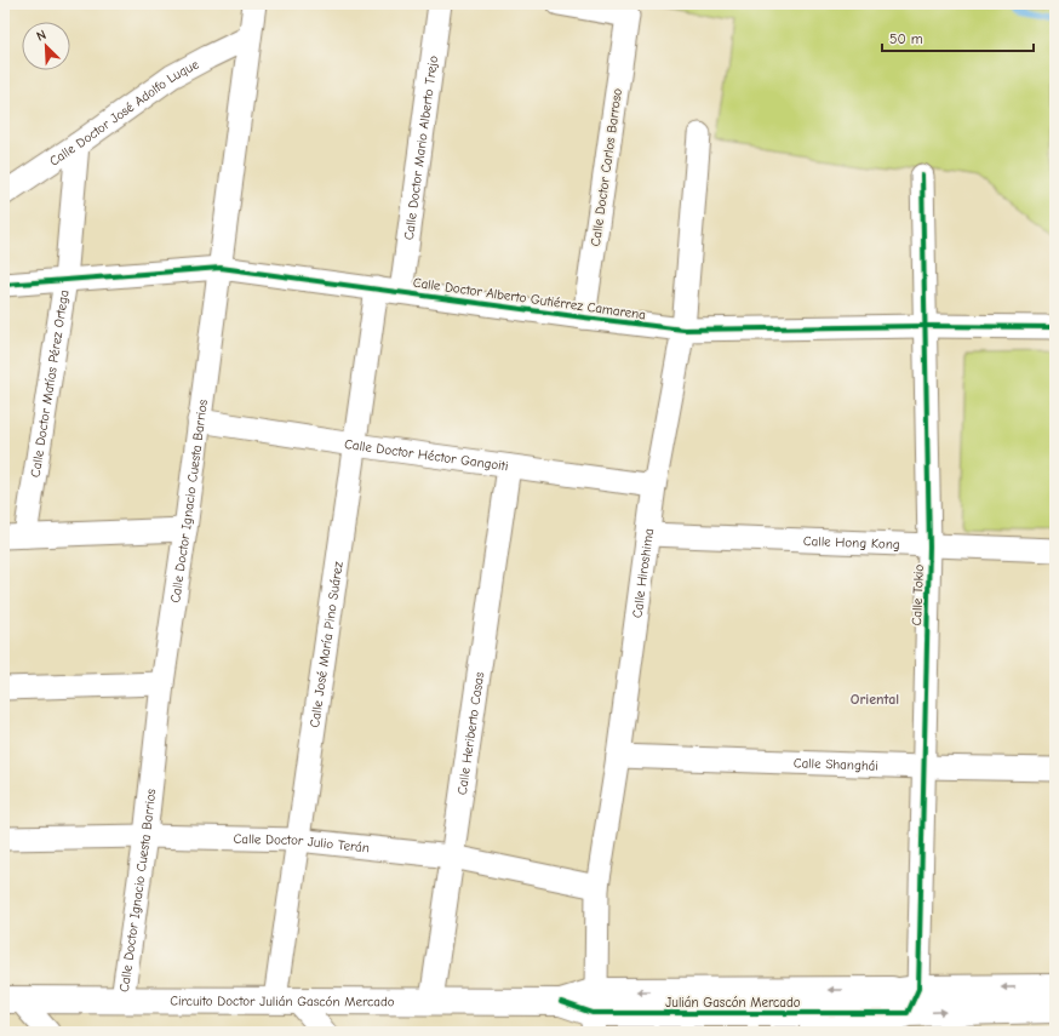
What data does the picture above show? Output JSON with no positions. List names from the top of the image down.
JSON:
{
  "streets": {
    "street": [
      "Calle Doctor José Adolfo Luque",
      "Calle Doctor Mario Alberto Trejo",
      "Calle Doctor Carlos Barroso",
      "Calle Doctor Alberto Gutiérrez Camarena",
      "Calle Doctor Matías Pérez Ortega",
      "Calle Doctor Héctor Gangoiti",
      "Calle Doctor Ignacio Cuesta Barrios",
      "Calle Hong Kong",
      "Calle Hiroshima",
      "Calle Tokio",
      "Calle José María Pino Suárez",
      "Calle Heriberto Casas",
      "Calle Shanghái",
      "Calle Doctor Julio Terán",
      "Circuito Doctor Julián Gascón Mercado",
      "Julián Gascón Mercado"
    ]
  },
  "crossings": [
    ["Calle Doctor José Adolfo Luque", "Calle Doctor Matías Pérez Ortega"],
    ["Calle Doctor José Adolfo Luque", "Calle Doctor Ignacio Cuesta Barrios"],
    ["Calle Doctor Mario Alberto Trejo", "Calle Doctor Alberto Gutiérrez Camarena"],
    ["Calle Doctor Carlos Barroso", "Calle Doctor Alberto Gutiérrez Camarena"],
    ["Calle Doctor Alberto Gutiérrez Camarena", "Calle Doctor Matías Pérez Ortega"],
    ["Calle Doctor Alberto Gutiérrez Camarena", "Calle Doctor Ignacio Cuesta Barrios"],
    ["Calle Doctor Alberto Gutiérrez Camarena", "Calle Hiroshima"],
    ["Calle Doctor Alberto Gutiérrez Camarena", "Calle Tokio"],
    ["Calle Doctor Alberto Gutiérrez Camarena", "Calle José María Pino Suárez"],
    ["Calle Doctor Héctor Gangoiti", "Calle Doctor Ignacio Cuesta Barrios"],
    ["Calle Doctor Héctor Gangoiti", "Calle Hiroshima"],
    ["Calle Doctor Héctor Gangoiti", "Calle José María Pino Suárez"],
    ["Calle Doctor Héctor Gangoiti", "Calle Heriberto Casas"],
    ["Calle Doctor Ignacio Cuesta Barrios", "Calle Doctor Julio Terán"],
    ["Calle Doctor Ignacio Cuesta Barrios", "Circuito Doctor Julián Gascón Mercado"],
    ["Calle Hong Kong", "Calle Hiroshima"],
    ["Calle Hong Kong", "Calle Tokio"],
    ["Calle Hiroshima", "Calle Shanghái"],
    ["Calle Hiroshima", "Calle Doctor Julio Terán"],
    ["Calle Hiroshima", "Julián Gascón Mercado"],
    ["Calle Tokio", "Calle Shanghái"],
    ["Calle Tokio", "Julián Gascón Mercado"],
    ["Calle José María Pino Suárez", "Calle Doctor Julio Terán"],
    ["Calle José María Pino Suárez", "Circuito Doctor Julián Gascón Mercado"],
    ["Calle Heriberto Casas", "Calle Doctor Julio Terán"],
    ["Calle Heriberto Casas", "Circuito Doctor Julián Gascón Mercado"],
    ["Circuito Doctor Julián Gascón Mercado", "Julián Gascón Mercado"]
  ],
  "districts": ["Oriental"],
  "scale_bar": "50 m",
  "north": "top left"
}
